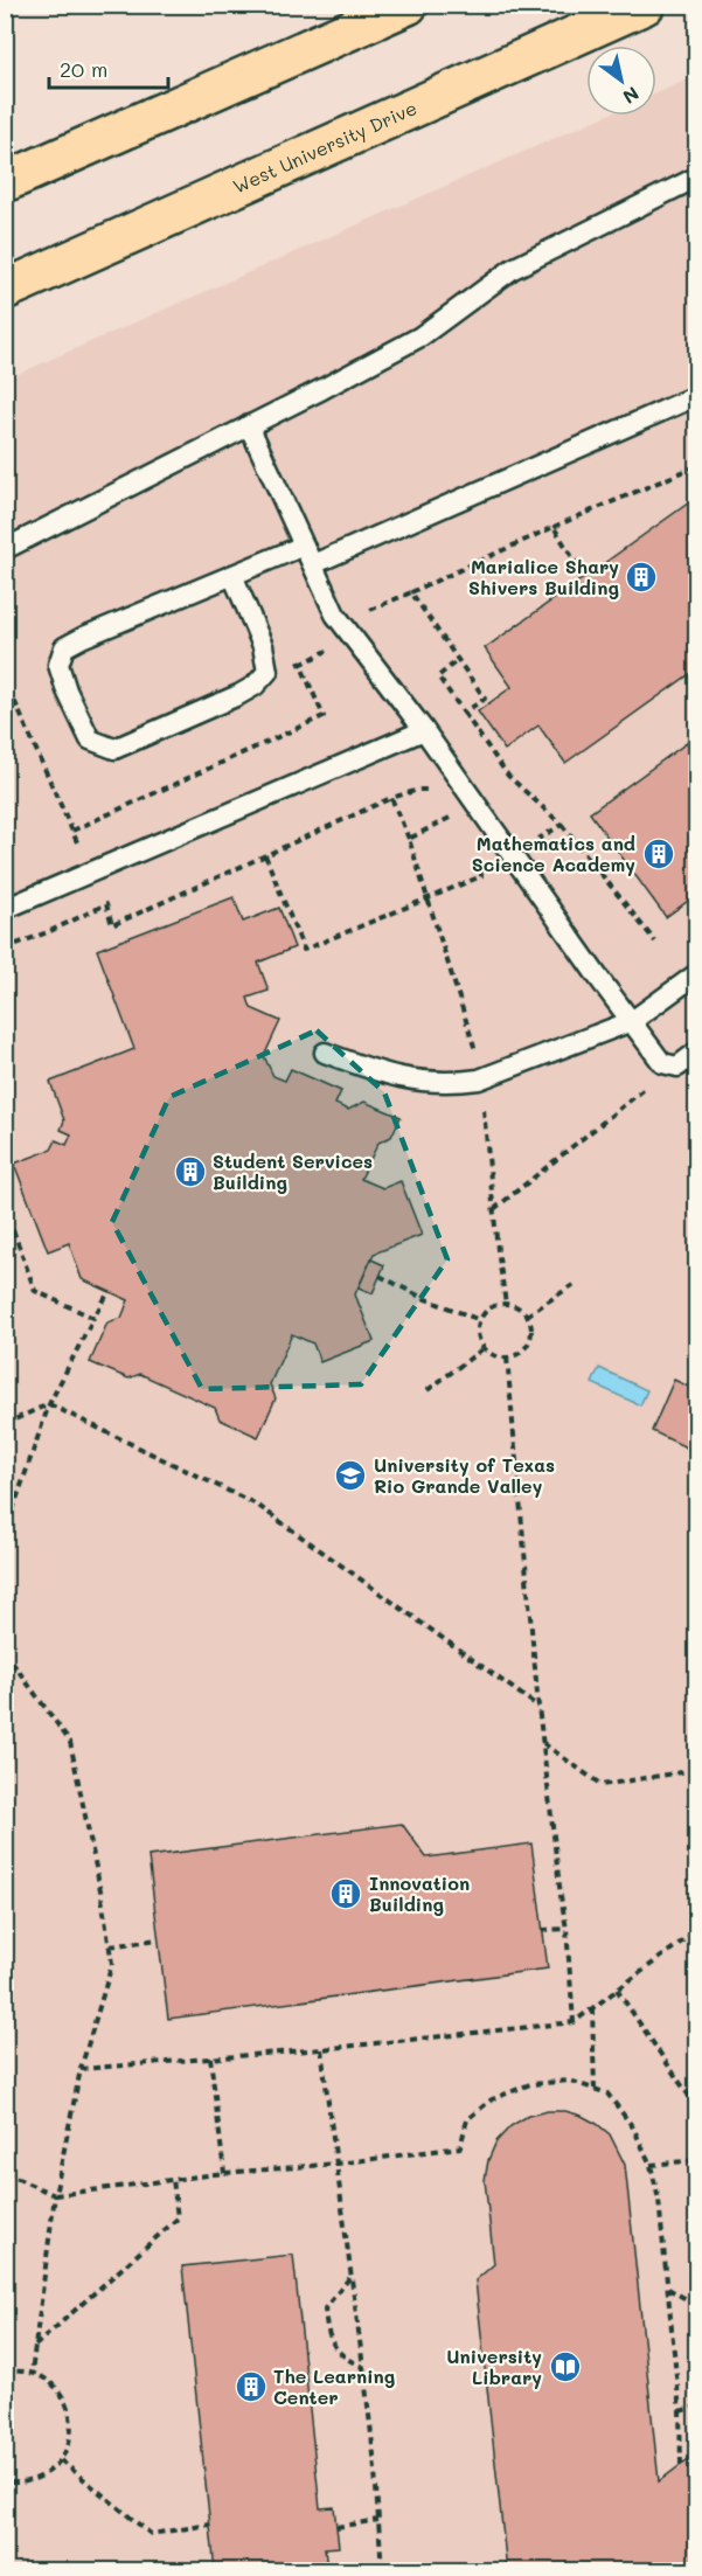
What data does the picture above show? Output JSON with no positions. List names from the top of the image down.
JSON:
{
  "streets": {
    "main road": ["West University Drive"]
  },
  "places": {
    "building": [
      "Marialice Shary Shivers Building",
      "Mathematics and Science Academy",
      "Student Services Building",
      "Innovation Building",
      "The Learning Center"
    ],
    "school or university": ["University of Texas Rio Grande Valley"],
    "library": ["University Library"]
  },
  "scale_bar": "20 m",
  "north": "bottom right"
}
